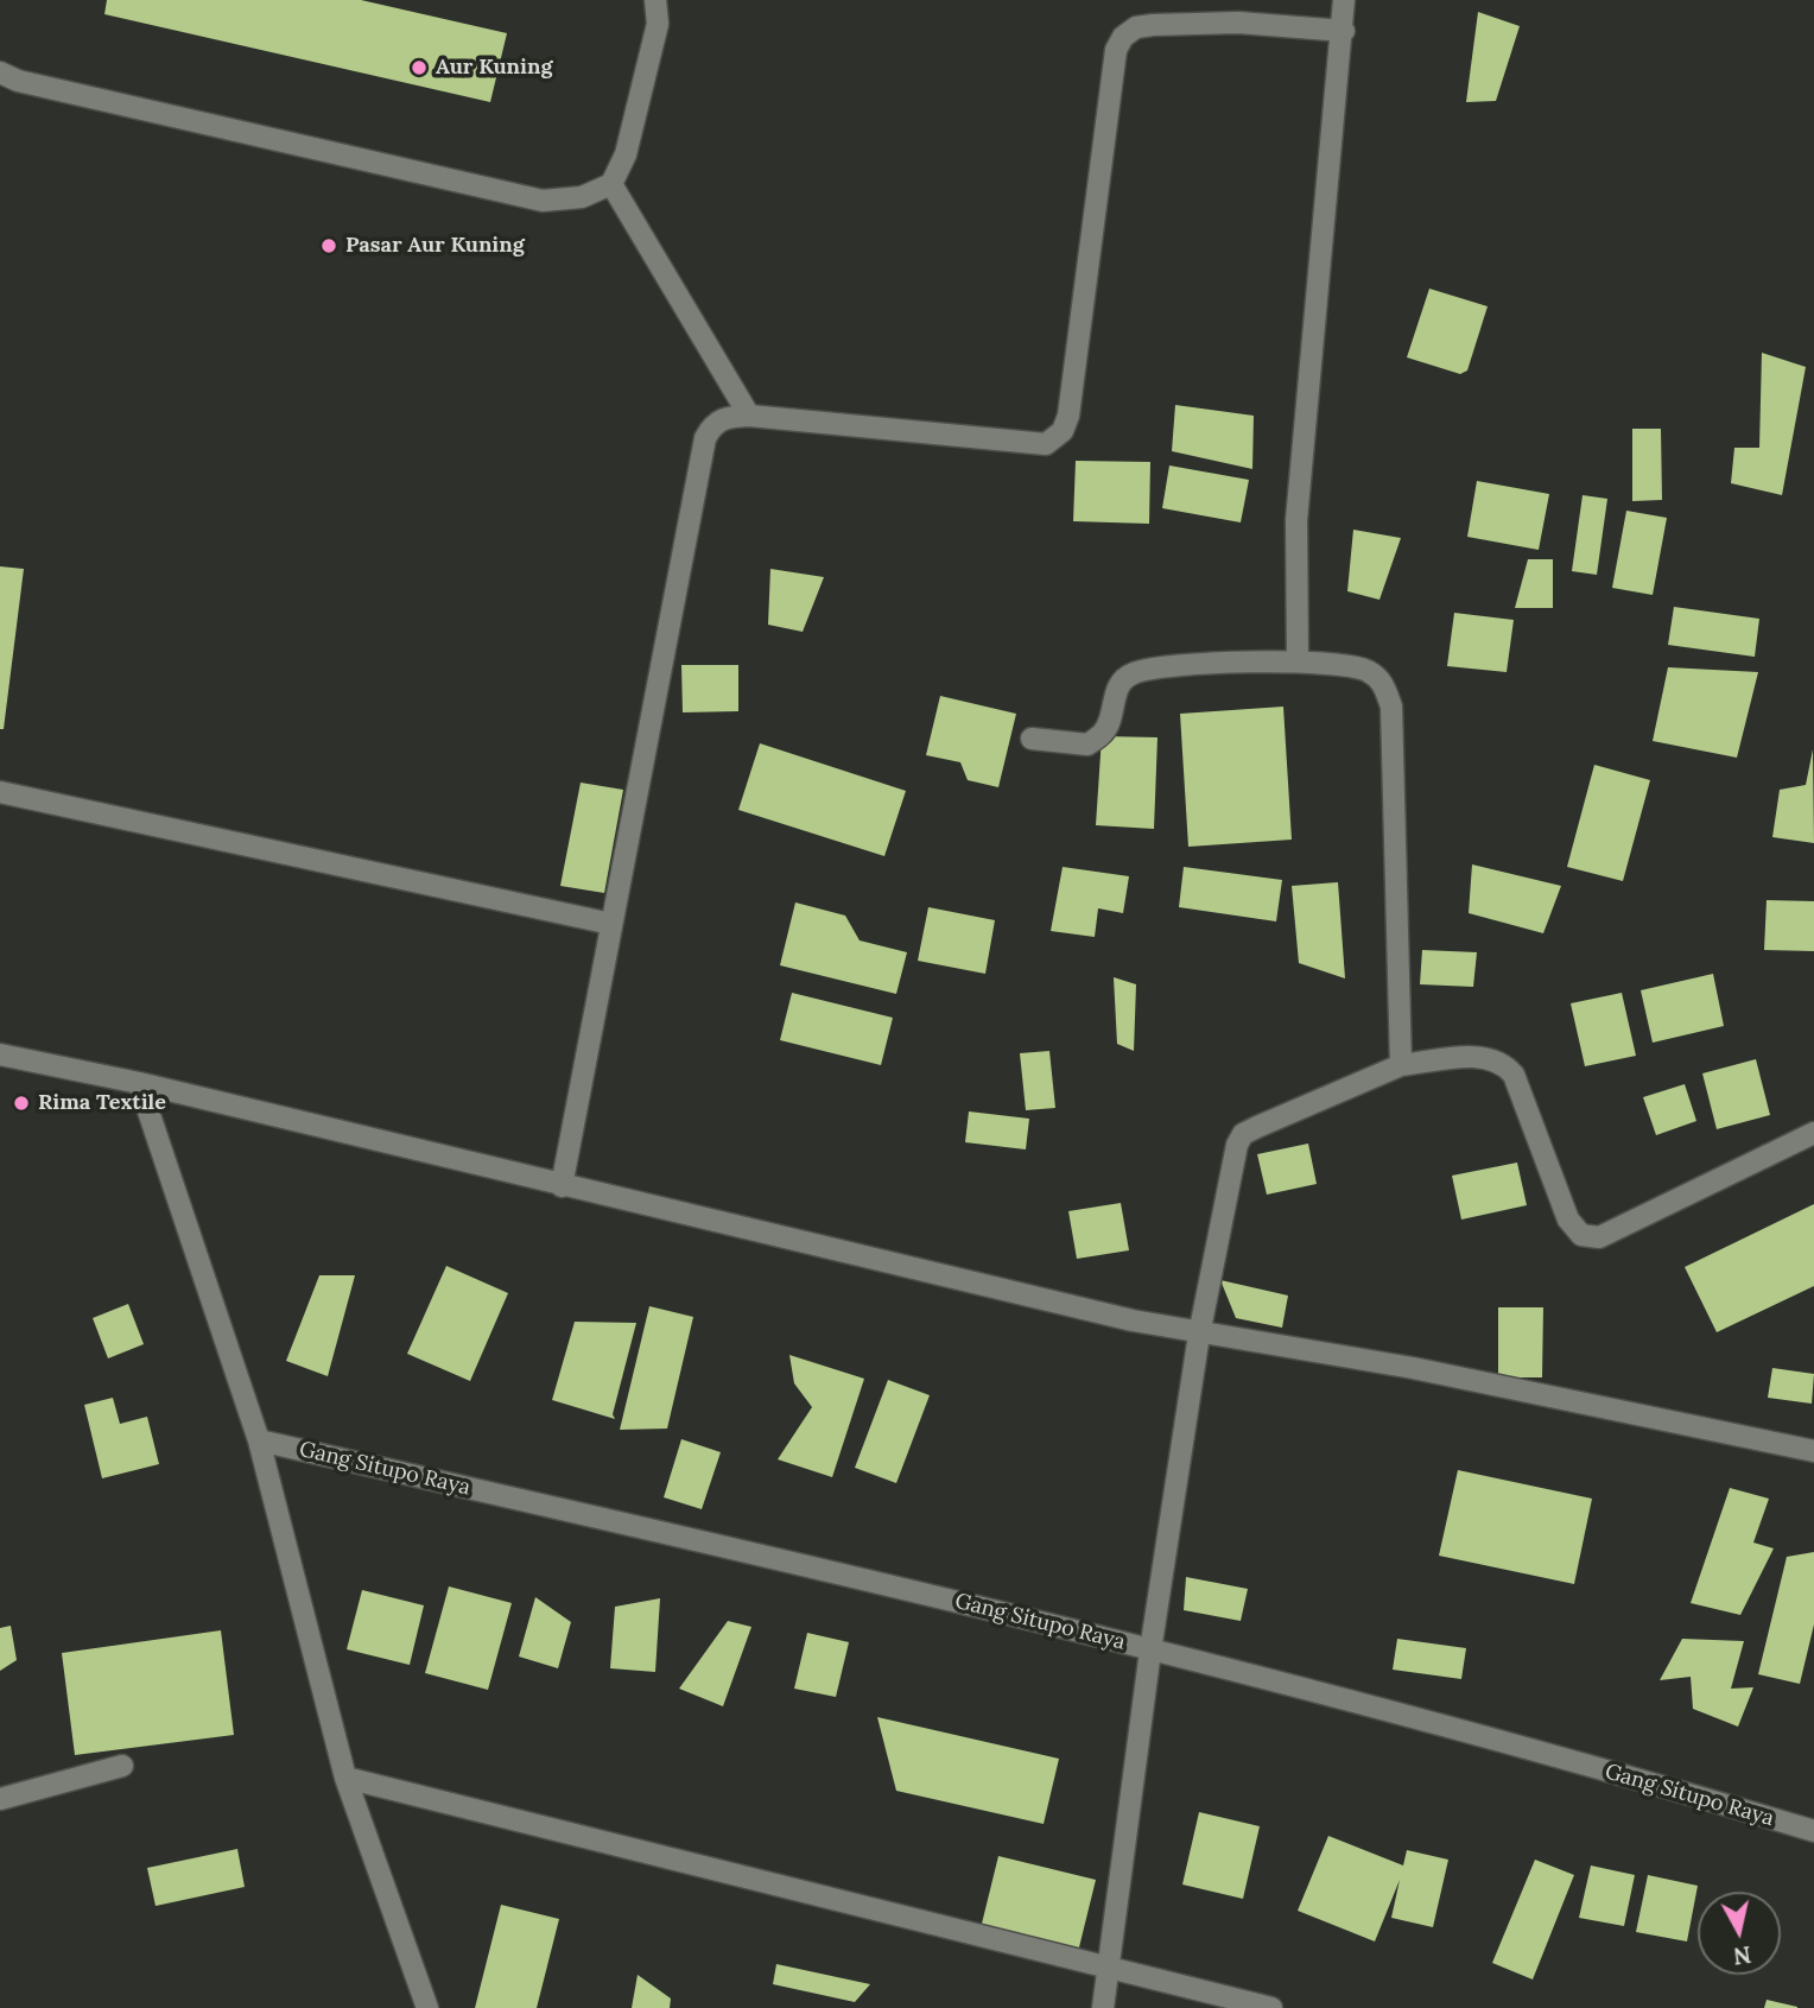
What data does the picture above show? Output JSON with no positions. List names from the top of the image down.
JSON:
{
  "streets": {
    "street": ["Gang Situpo Raya"]
  },
  "places": ["Aur Kuning", "Pasar Aur Kuning", "Rima Textile"],
  "north": "bottom"
}
